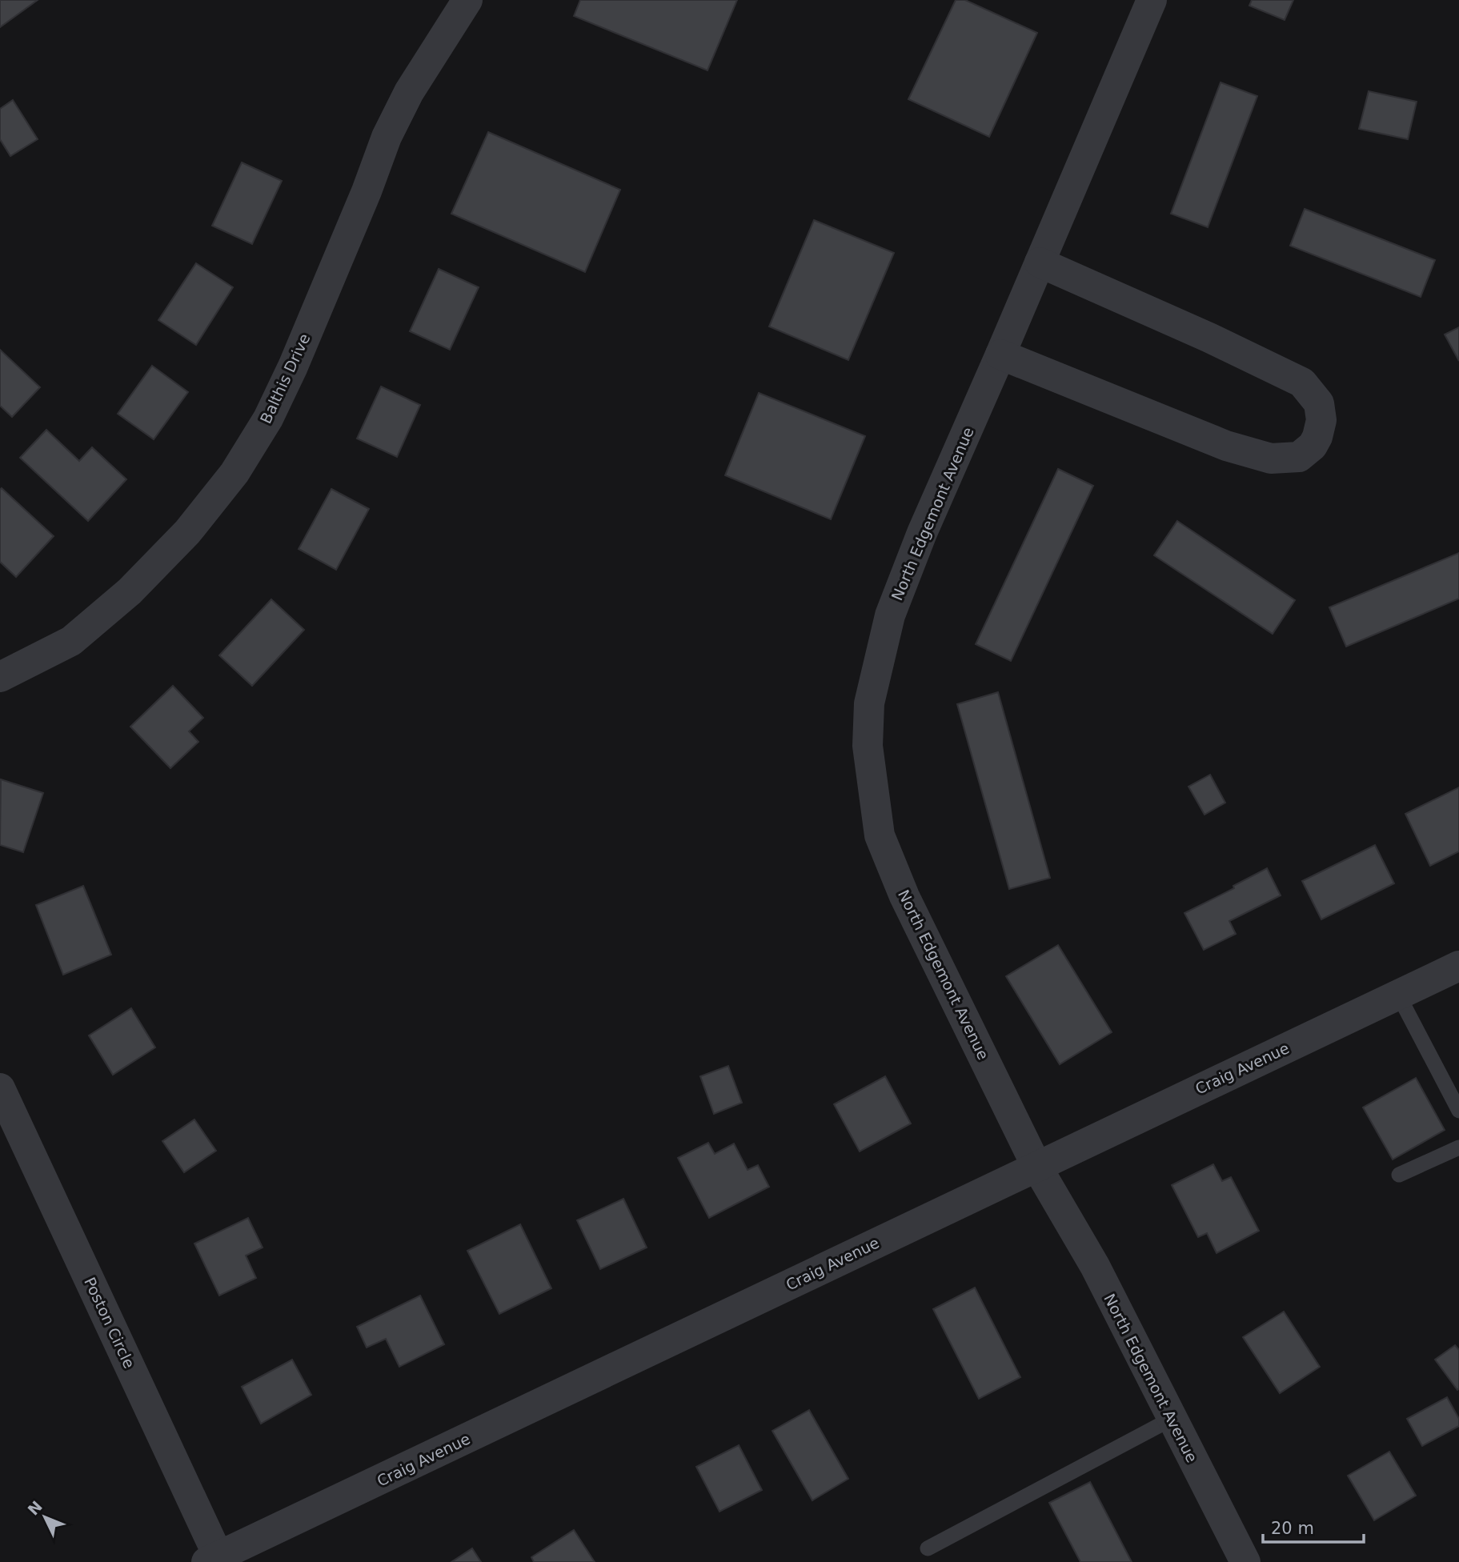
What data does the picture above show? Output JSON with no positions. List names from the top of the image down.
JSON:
{
  "streets": {
    "street": [
      "Balthis Drive",
      "North Edgemont Avenue",
      "Craig Avenue",
      "Poston Circle"
    ]
  },
  "crossings": [
    ["North Edgemont Avenue", "Craig Avenue"],
    ["Craig Avenue", "Poston Circle"]
  ],
  "scale_bar": "20 m",
  "north": "top left"
}
